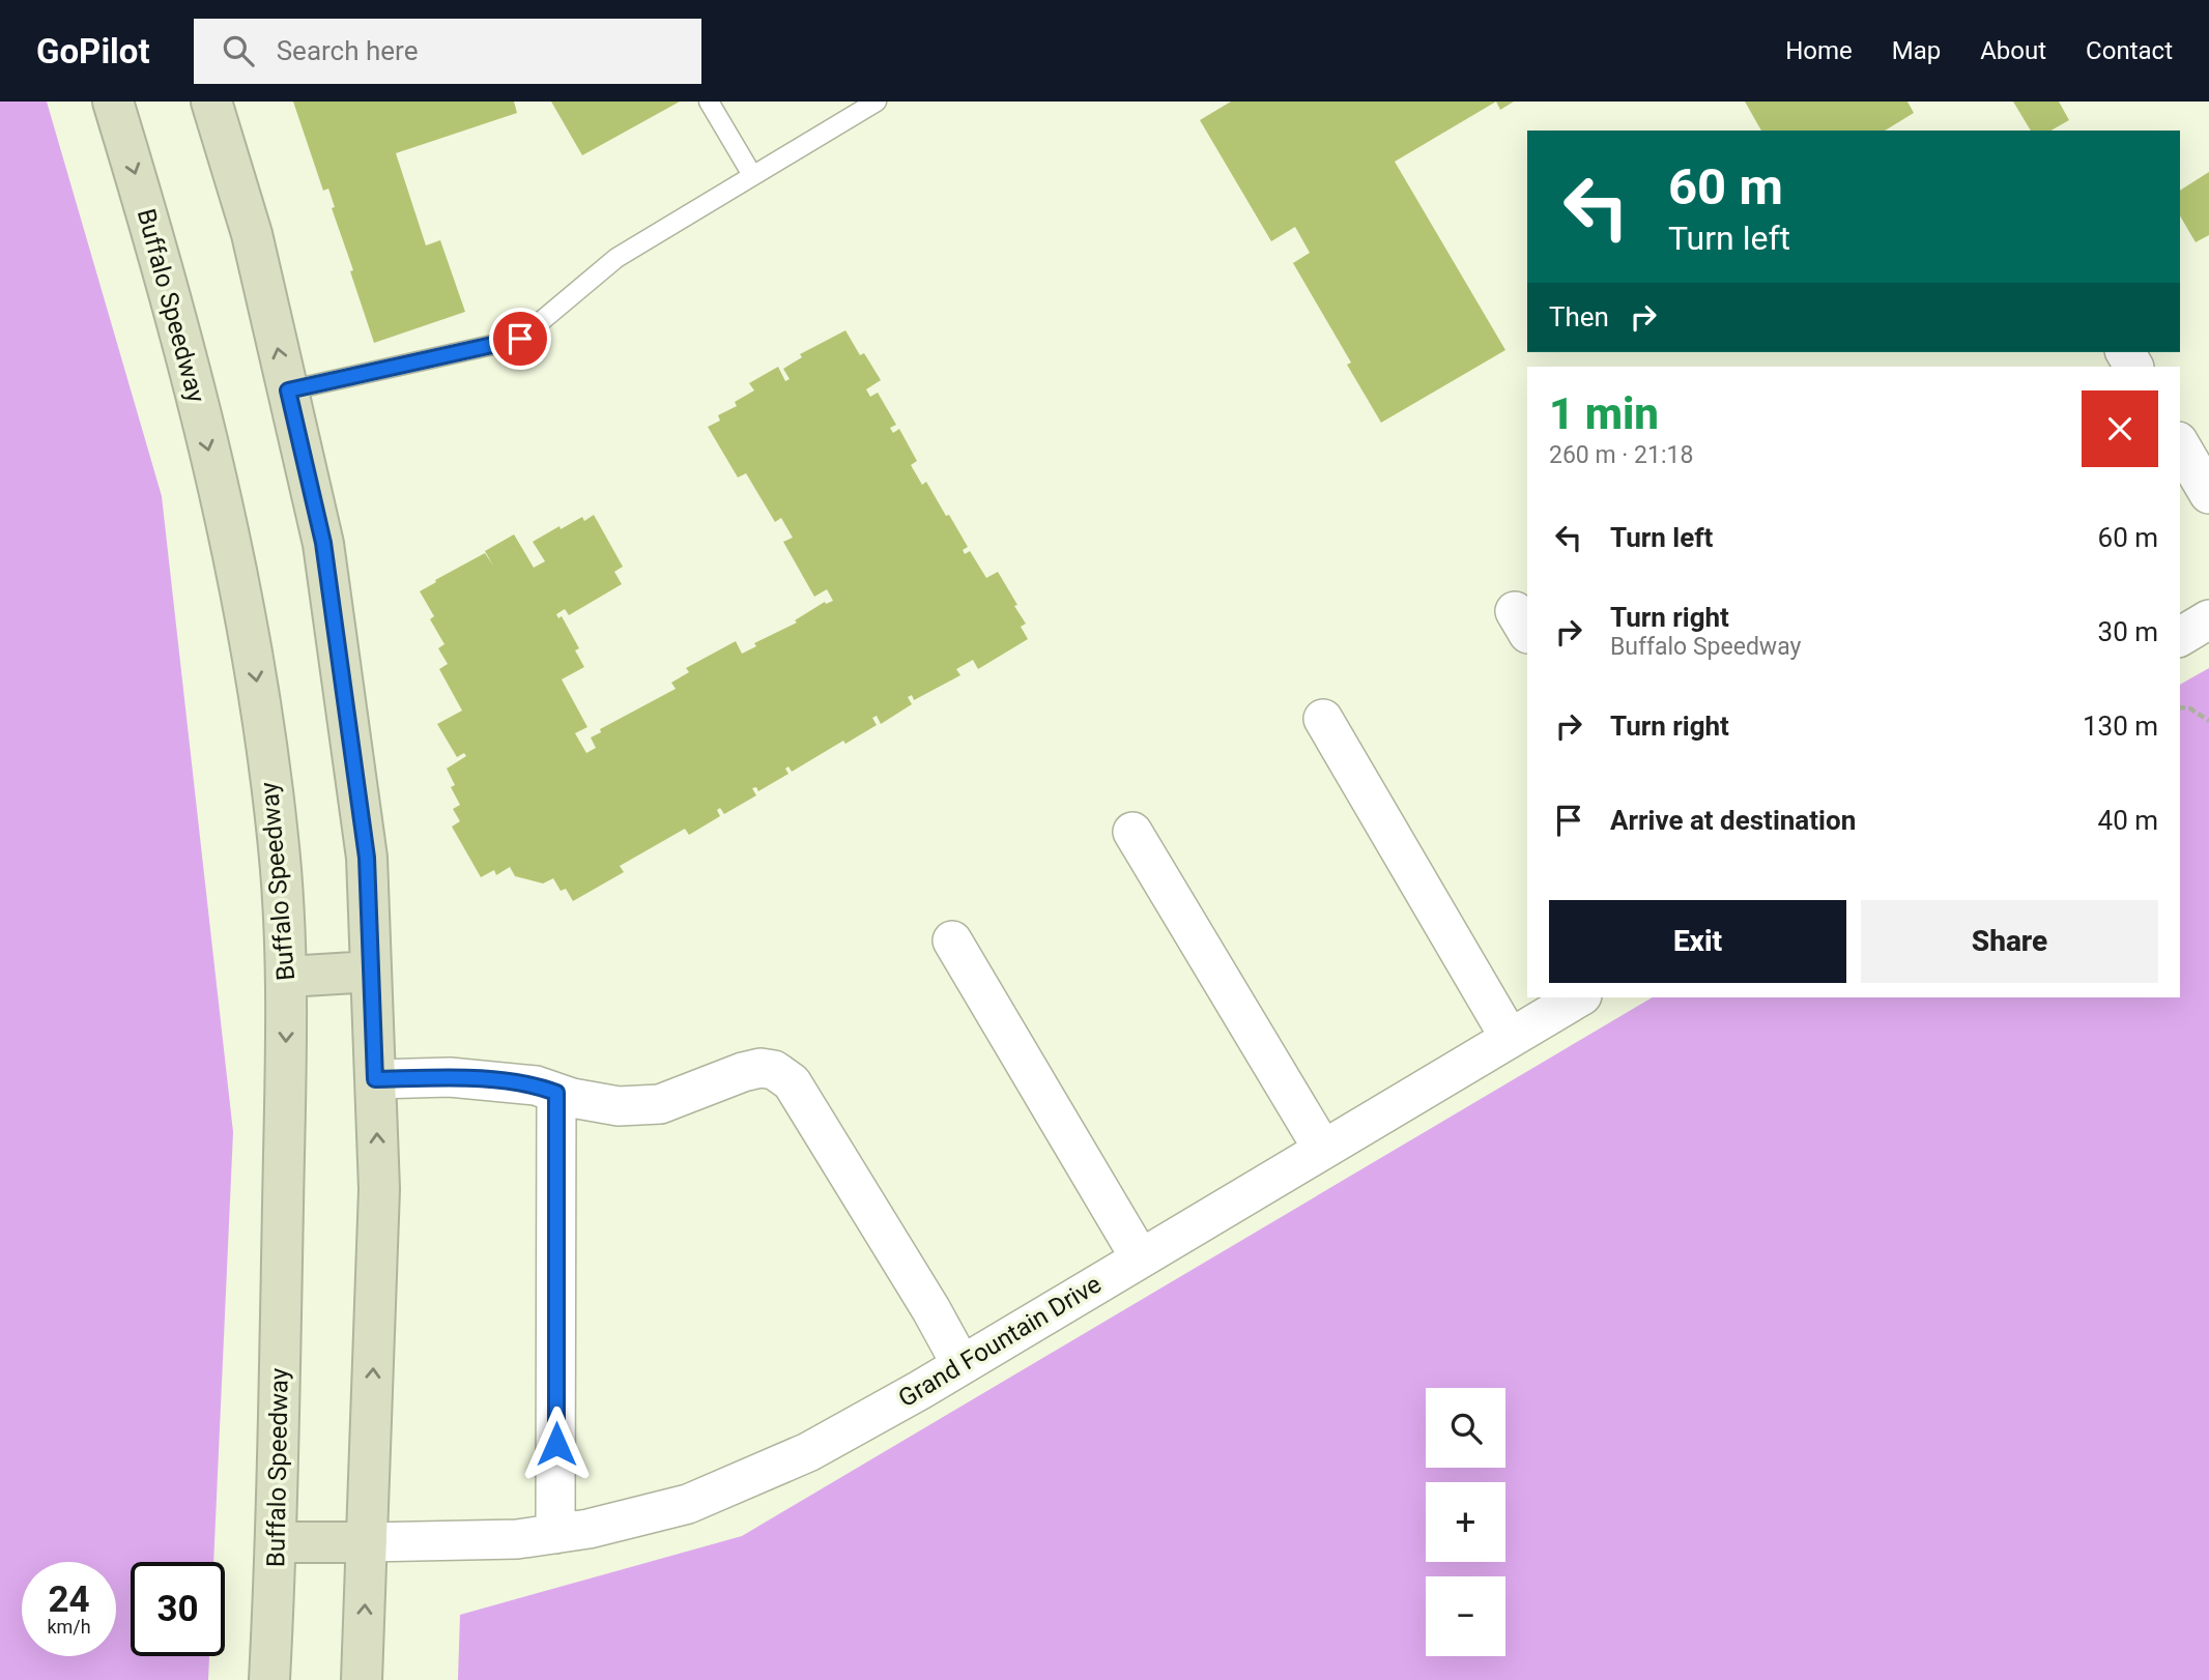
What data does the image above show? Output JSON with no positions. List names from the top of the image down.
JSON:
{
  "streets": {
    "main road": ["Buffalo Speedway"],
    "street": ["Grand Fountain Drive"]
  },
  "page": {
    "header": "GoPilot",
    "search": "Search here",
    "nav": [
      "Home",
      "Map",
      "About",
      "Contact"
    ],
    "turn": ["60 m", "Turn left"],
    "then": "Then",
    "heading": ["1 min", "260 m · 21:18"],
    "list": [
      {
        "name": "Turn left",
        "value": "60 m"
      },
      {
        "name": "Turn right",
        "note": "Buffalo Speedway",
        "value": "30 m"
      },
      {
        "name": "Turn right",
        "value": "130 m"
      },
      {
        "name": "Arrive at destination",
        "value": "40 m"
      }
    ],
    "buttons": ["Exit", "Share"],
    "map_buttons": ["+", "−"],
    "speed": "24 km/h",
    "limit": "30"
  }
}
